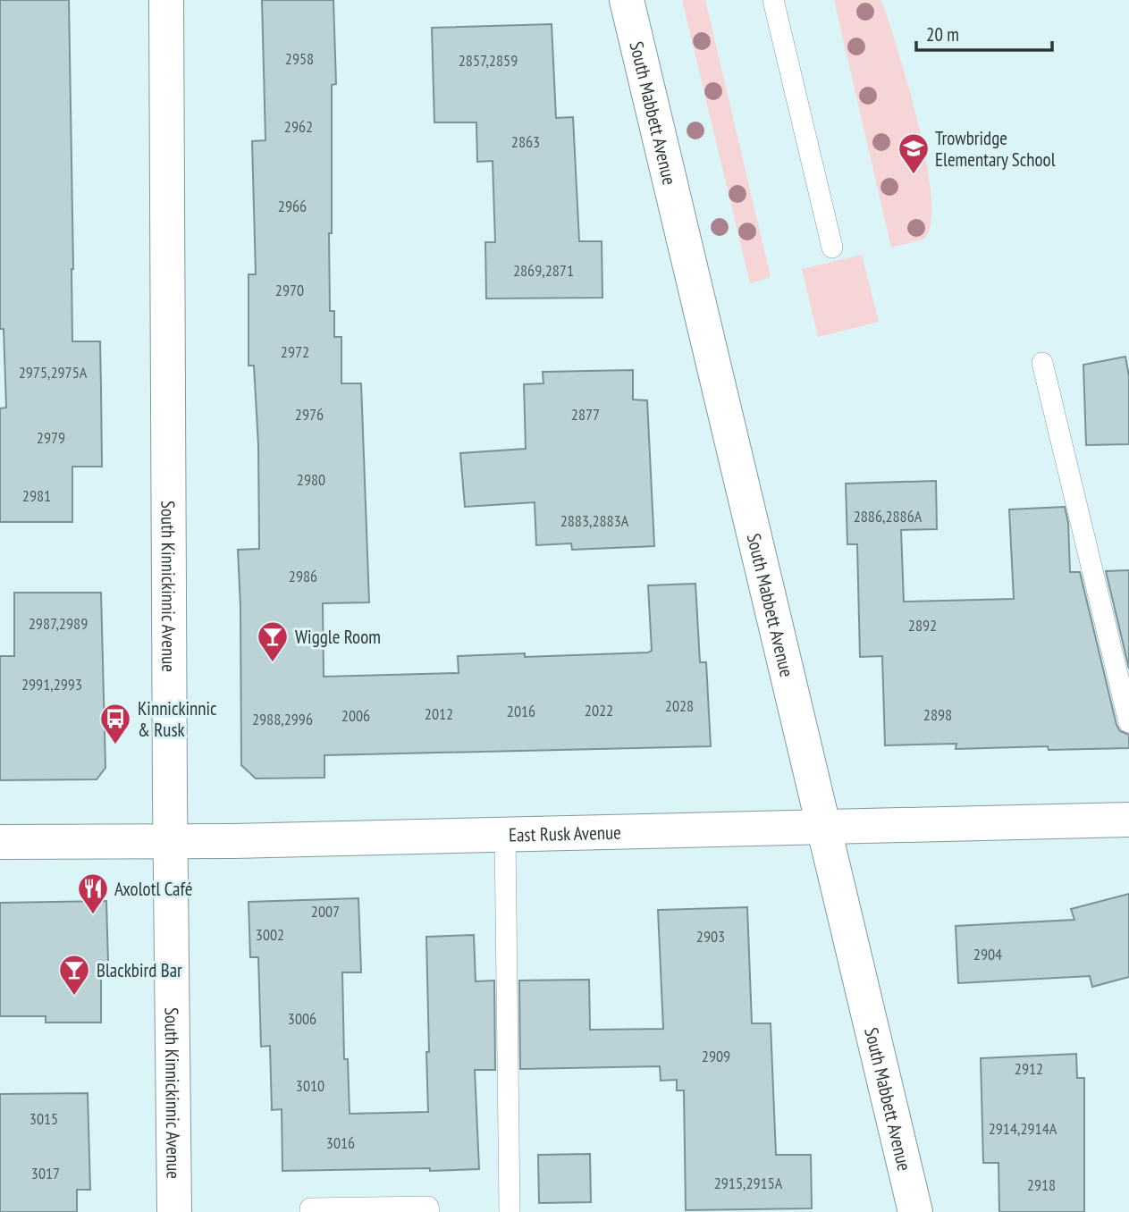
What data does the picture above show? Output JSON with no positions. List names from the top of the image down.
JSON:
{
  "streets": {
    "street": ["South Mabbett Avenue", "South Kinnickinnic Avenue", "East Rusk Avenue"]
  },
  "crossings": [
    ["South Mabbett Avenue", "East Rusk Avenue"],
    ["South Kinnickinnic Avenue", "East Rusk Avenue"]
  ],
  "places": {
    "school or university": ["Trowbridge Elementary School"],
    "bar": ["Wiggle Room", "Blackbird Bar"],
    "bus stop": ["Kinnickinnic & Rusk"],
    "restaurant": ["Axolotl Café"]
  },
  "house_numbers": [
    "2958",
    "2857,2859",
    "2962",
    "2863",
    "2966",
    "2869,2871",
    "2970",
    "2972",
    "2975,2975A",
    "2976",
    "2877",
    "2979",
    "2980",
    "2981",
    "2886,2886A",
    "2883,2883A",
    "2986",
    "2987,2989",
    "2892",
    "2991,2993",
    "2028",
    "2022",
    "2016",
    "2012",
    "2898",
    "2006",
    "2988,2996",
    "2007",
    "3002",
    "2903",
    "2904",
    "3006",
    "2909",
    "2912",
    "3010",
    "3015",
    "2914,2914A",
    "3016",
    "3017",
    "2915,2915A",
    "2918"
  ],
  "scale_bar": "20 m"
}
